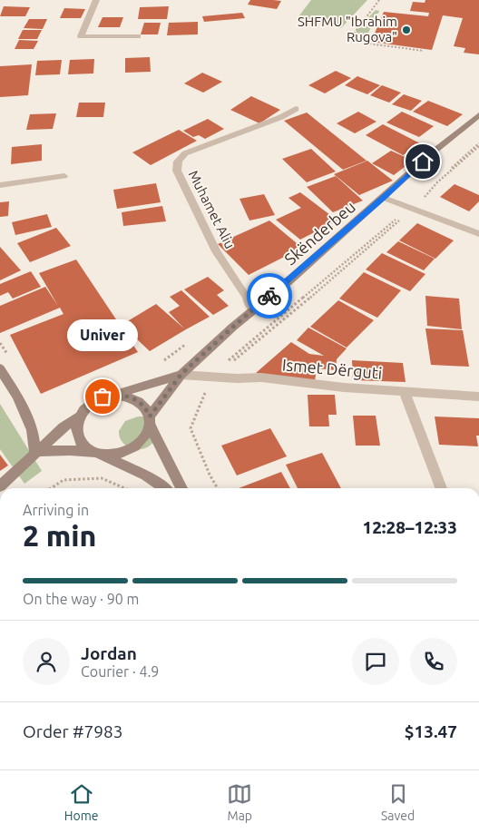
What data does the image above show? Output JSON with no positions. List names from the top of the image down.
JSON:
{
  "streets": {
    "main road": ["Skënderbeu"],
    "street": ["Muhamet Aliu", "Ismet Dërguti"]
  },
  "crossings": [
    ["Muhamet Aliu", "Skënderbeu"],
    ["Skënderbeu", "Ismet Dërguti"]
  ],
  "places": ["SHFMU \"Ibrahim Rugova\"", "Univer"],
  "page": {
    "bubble": "Univer",
    "heading": ["2 min", "Arriving in", "12:28–12:33"],
    "panel": [
      "Jordan",
      "Courier · 4.9",
      "Order #7983",
      "$13.47"
    ],
    "bar": "On the way · 90 m",
    "tabs": ["Home", "Map", "Saved"]
  }
}
